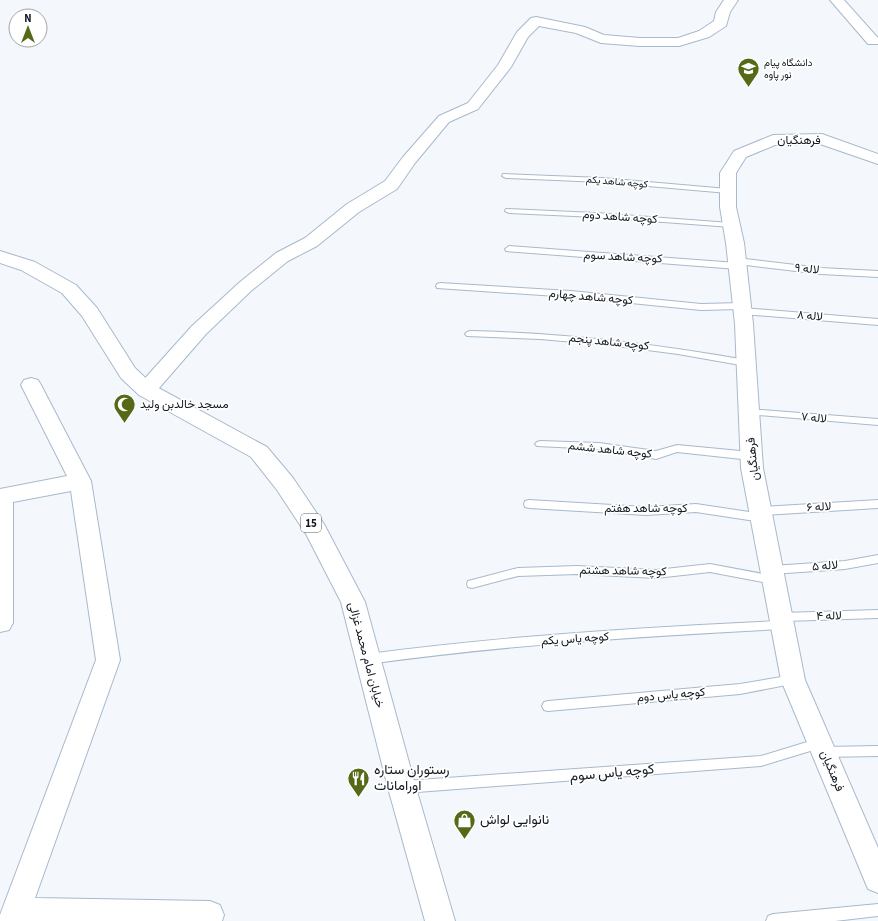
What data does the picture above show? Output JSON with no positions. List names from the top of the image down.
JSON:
{
  "streets": {
    "main road": ["15", "خیابان امام محمد غزالی"],
    "street": ["فرهنگیان"],
    "lane": [
      "کوچه شاهد یکم",
      "کوچه شاهد دوم",
      "کوچه شاهد سوم",
      "لاله ۹",
      "کوچه شاهد چهارم",
      "لاله ۸",
      "کوچه شاهد پنجم",
      "لاله ۷",
      "کوچه شاهد ششم",
      "لاله ۶",
      "کوچه شاهد هفتم",
      "لاله ۵",
      "کوچه شاهد هشتم",
      "لاله ۴",
      "کوچه یاس یکم",
      "کوچه یاس دوم",
      "کوچه یاس سوم"
    ]
  },
  "crossings": [
    ["فرهنگیان", "کوچه شاهد یکم"],
    ["فرهنگیان", "کوچه شاهد دوم"],
    ["فرهنگیان", "کوچه شاهد سوم"],
    ["فرهنگیان", "لاله ۹"],
    ["فرهنگیان", "کوچه شاهد چهارم"],
    ["فرهنگیان", "لاله ۸"],
    ["فرهنگیان", "کوچه شاهد پنجم"],
    ["فرهنگیان", "لاله ۷"],
    ["فرهنگیان", "کوچه شاهد ششم"],
    ["فرهنگیان", "لاله ۶"],
    ["فرهنگیان", "کوچه شاهد هفتم"],
    ["فرهنگیان", "لاله ۵"],
    ["فرهنگیان", "کوچه شاهد هشتم"],
    ["فرهنگیان", "لاله ۴"],
    ["فرهنگیان", "کوچه یاس یکم"],
    ["فرهنگیان", "کوچه یاس دوم"],
    ["فرهنگیان", "کوچه یاس سوم"],
    ["کوچه شاهد سوم", "لاله ۹"],
    ["کوچه شاهد چهارم", "لاله ۸"],
    ["لاله ۶", "کوچه شاهد هفتم"],
    ["لاله ۵", "کوچه شاهد هشتم"],
    ["لاله ۴", "کوچه یاس یکم"],
    ["کوچه یاس یکم", "خیابان امام محمد غزالی"],
    ["خیابان امام محمد غزالی", "کوچه یاس سوم"]
  ],
  "places": {
    "school or university": ["دانشگاه پیام نور پاوه"],
    "mosque": ["مسجد خالدبن ولید"],
    "restaurant": ["رستوران ستاره اورامانات"],
    "shop": ["نانوایی لواش"]
  },
  "north": "top"
}
